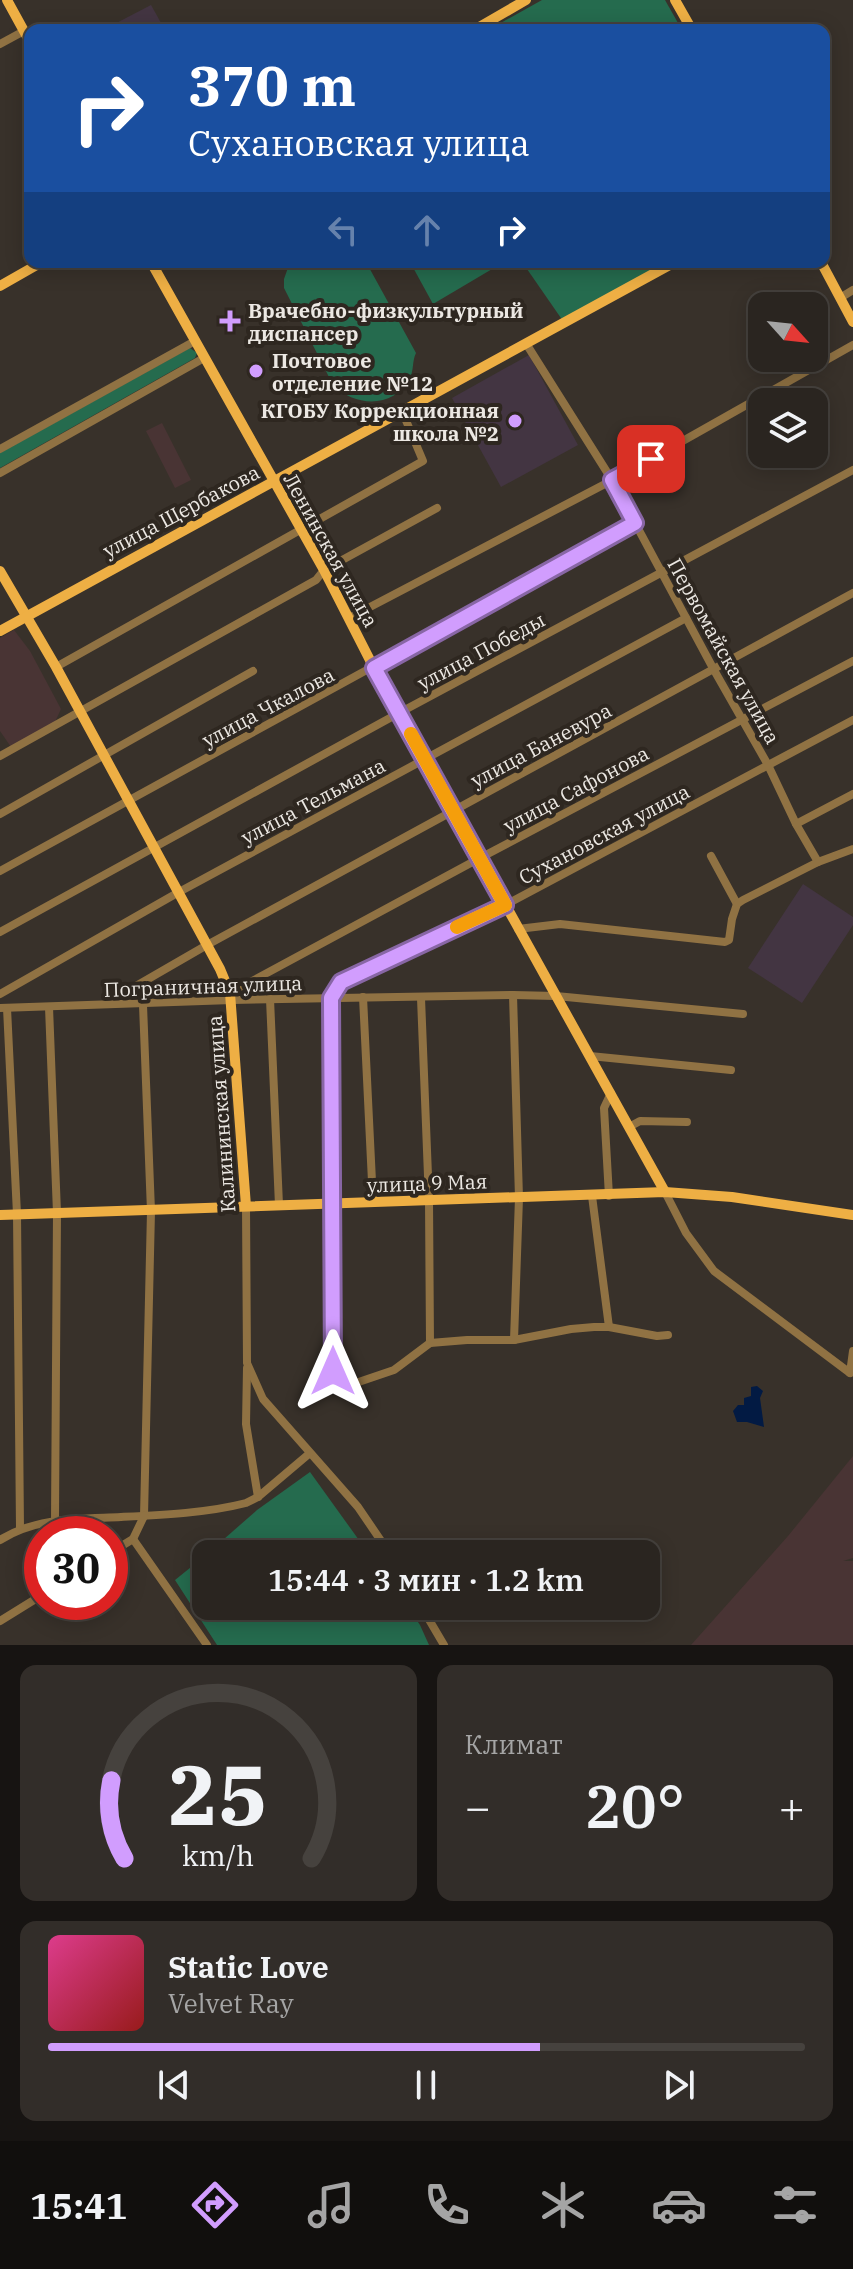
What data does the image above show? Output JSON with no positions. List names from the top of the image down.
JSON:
{
  "streets": {
    "main road": [
      "улица Щербакова",
      "Ленинская улица",
      "Калининская улица",
      "улица 9 Мая"
    ],
    "street": [
      "улица Победы",
      "Первомайская улица",
      "улица Чкалова",
      "улица Баневура",
      "улица Сафонова",
      "улица Тельмана",
      "Сухановская улица",
      "Пограничная улица"
    ]
  },
  "crossings": [
    ["улица Щербакова", "Ленинская улица"],
    ["улица Щербакова", "Первомайская улица"],
    ["улица Щербакова", "Калининская улица"],
    ["Ленинская улица", "улица Победы"],
    ["Ленинская улица", "улица Чкалова"],
    ["Ленинская улица", "улица Баневура"],
    ["Ленинская улица", "улица Сафонова"],
    ["Ленинская улица", "улица Тельмана"],
    ["Ленинская улица", "Сухановская улица"],
    ["Ленинская улица", "Пограничная улица"],
    ["Ленинская улица", "улица 9 Мая"],
    ["улица Победы", "Первомайская улица"],
    ["улица Победы", "Калининская улица"],
    ["Первомайская улица", "улица Чкалова"],
    ["Первомайская улица", "улица Баневура"],
    ["Первомайская улица", "улица Сафонова"],
    ["Первомайская улица", "улица Тельмана"],
    ["Первомайская улица", "Сухановская улица"],
    ["улица Чкалова", "Калининская улица"],
    ["улица Баневура", "Пограничная улица"],
    ["улица Баневура", "Калининская улица"],
    ["улица Сафонова", "Пограничная улица"],
    ["улица Сафонова", "Калининская улица"],
    ["улица Тельмана", "Калининская улица"],
    ["Сухановская улица", "Пограничная улица"],
    ["Пограничная улица", "Калининская улица"],
    ["Калининская улица", "улица 9 Мая"]
  ],
  "places": {
    "health": ["Врачебно-физкультурный диспансер"],
    "other": ["Почтовое отделение №12", "КГОБУ Коррекционная школа №2"]
  },
  "north": "bottom right",
  "page": {
    "turn": ["370 m", "Сухановская улица"],
    "limit": "30",
    "trip": "15:44 · 3 мин · 1.2 km",
    "tile": "Климат",
    "heat": ["−", "20°", "+"],
    "song": ["Static Love", "Velvet Ray"],
    "tabs": "15:41",
    "gauge": ["25", "km/h"]
  }
}
